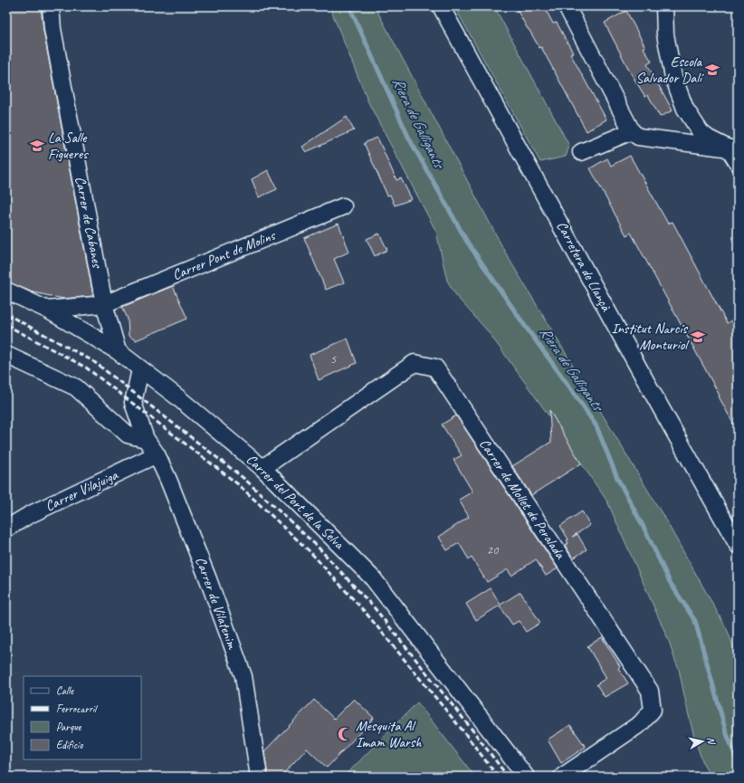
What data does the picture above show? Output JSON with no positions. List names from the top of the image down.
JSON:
{
  "streets": {
    "street": [
      "Carrer de Cabanes",
      "Carrer Pont de Molins",
      "Carretera de Llançà",
      "Carrer Vilajuiga",
      "Carrer de Mollet de Peralada",
      "Carrer del Port de la Selva",
      "Carrer de Vilatenim"
    ]
  },
  "crossings": [
    ["Carrer de Cabanes", "Carrer Pont de Molins"],
    ["Carrer de Cabanes", "Carrer del Port de la Selva"],
    ["Carrer Pont de Molins", "Carrer del Port de la Selva"],
    ["Carrer Vilajuiga", "Carrer de Vilatenim"],
    ["Carrer de Mollet de Peralada", "Carrer del Port de la Selva"],
    ["Carrer del Port de la Selva", "Carrer de Vilatenim"]
  ],
  "water": ["Riera de Galligants"],
  "places": {
    "school or university": ["Escola Salvador Dalí", "La Salle Figueres", "Institut Narcís Monturiol"],
    "mosque": ["Mesquita Al Imam Warsh"]
  },
  "house_numbers": ["5", "20"],
  "legend": [
    "Calle",
    "Ferrocarril",
    "Parque",
    "Edificio"
  ],
  "north": "right"
}
